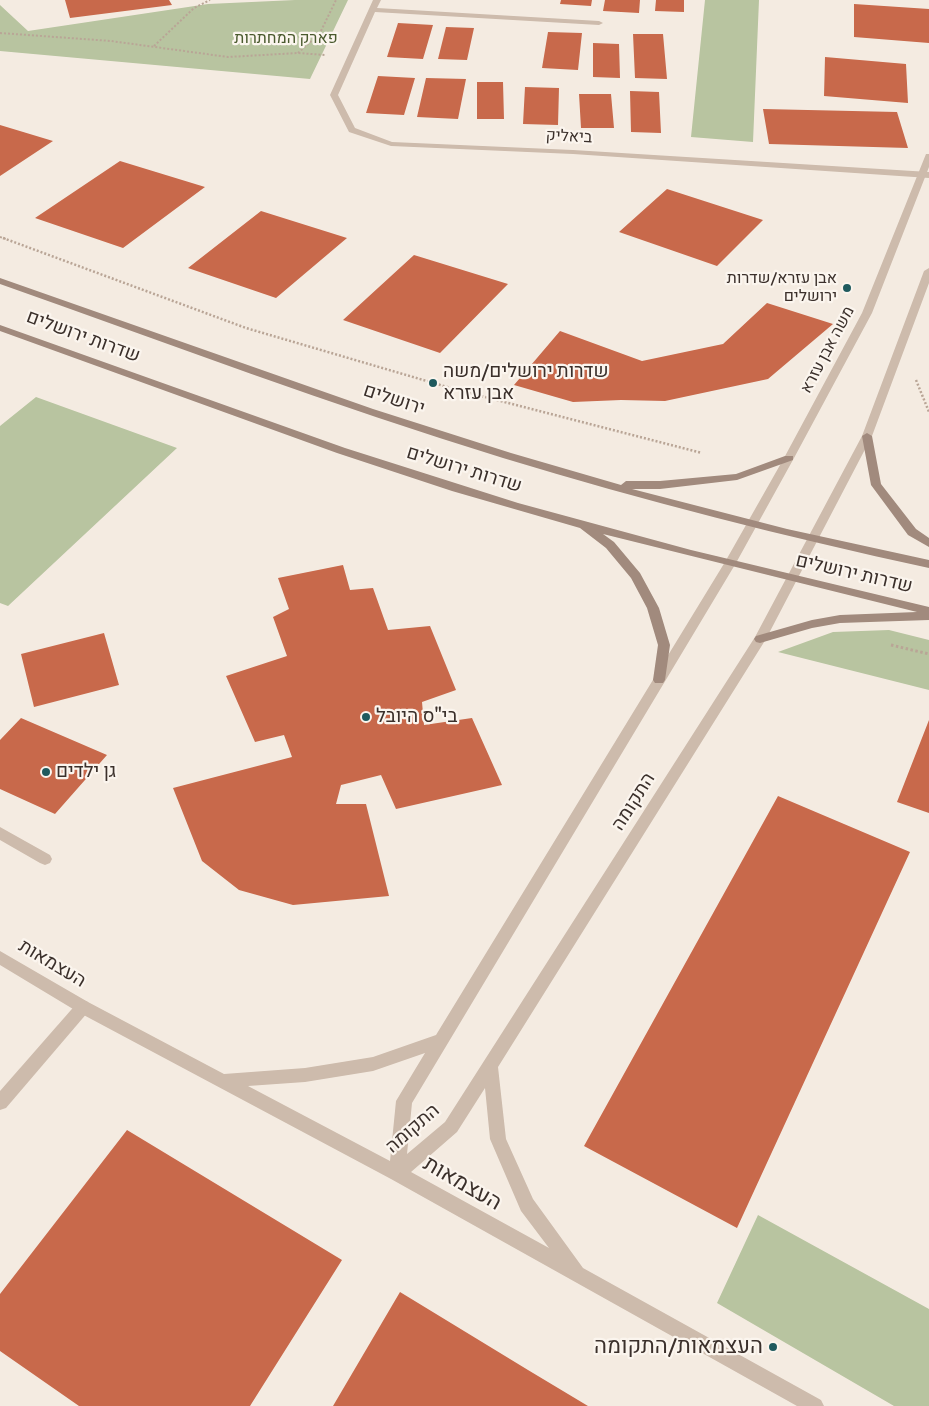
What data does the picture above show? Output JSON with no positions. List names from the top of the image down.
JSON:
{
  "streets": {
    "main road": ["שדרות ירושלים", "ירושלים"],
    "street": [
      "ביאליק",
      "משה אבן עזרא",
      "התקומה",
      "העצמאות"
    ]
  },
  "crossings": [
    ["ביאליק", "משה אבן עזרא"],
    ["שדרות ירושלים", "ירושלים"],
    ["שדרות ירושלים", "התקומה"],
    ["משה אבן עזרא", "ירושלים"],
    ["משה אבן עזרא", "התקומה"],
    ["ירושלים", "התקומה"],
    ["התקומה", "העצמאות"]
  ],
  "parks": ["פארק המחתרות"],
  "places": [
    "אבן עזרא/שדרות ירושלים",
    "שדרות ירושלים/משה אבן עזרא",
    "בי\"ס היובל",
    "גן ילדים",
    "העצמאות/התקומה"
  ]
}
